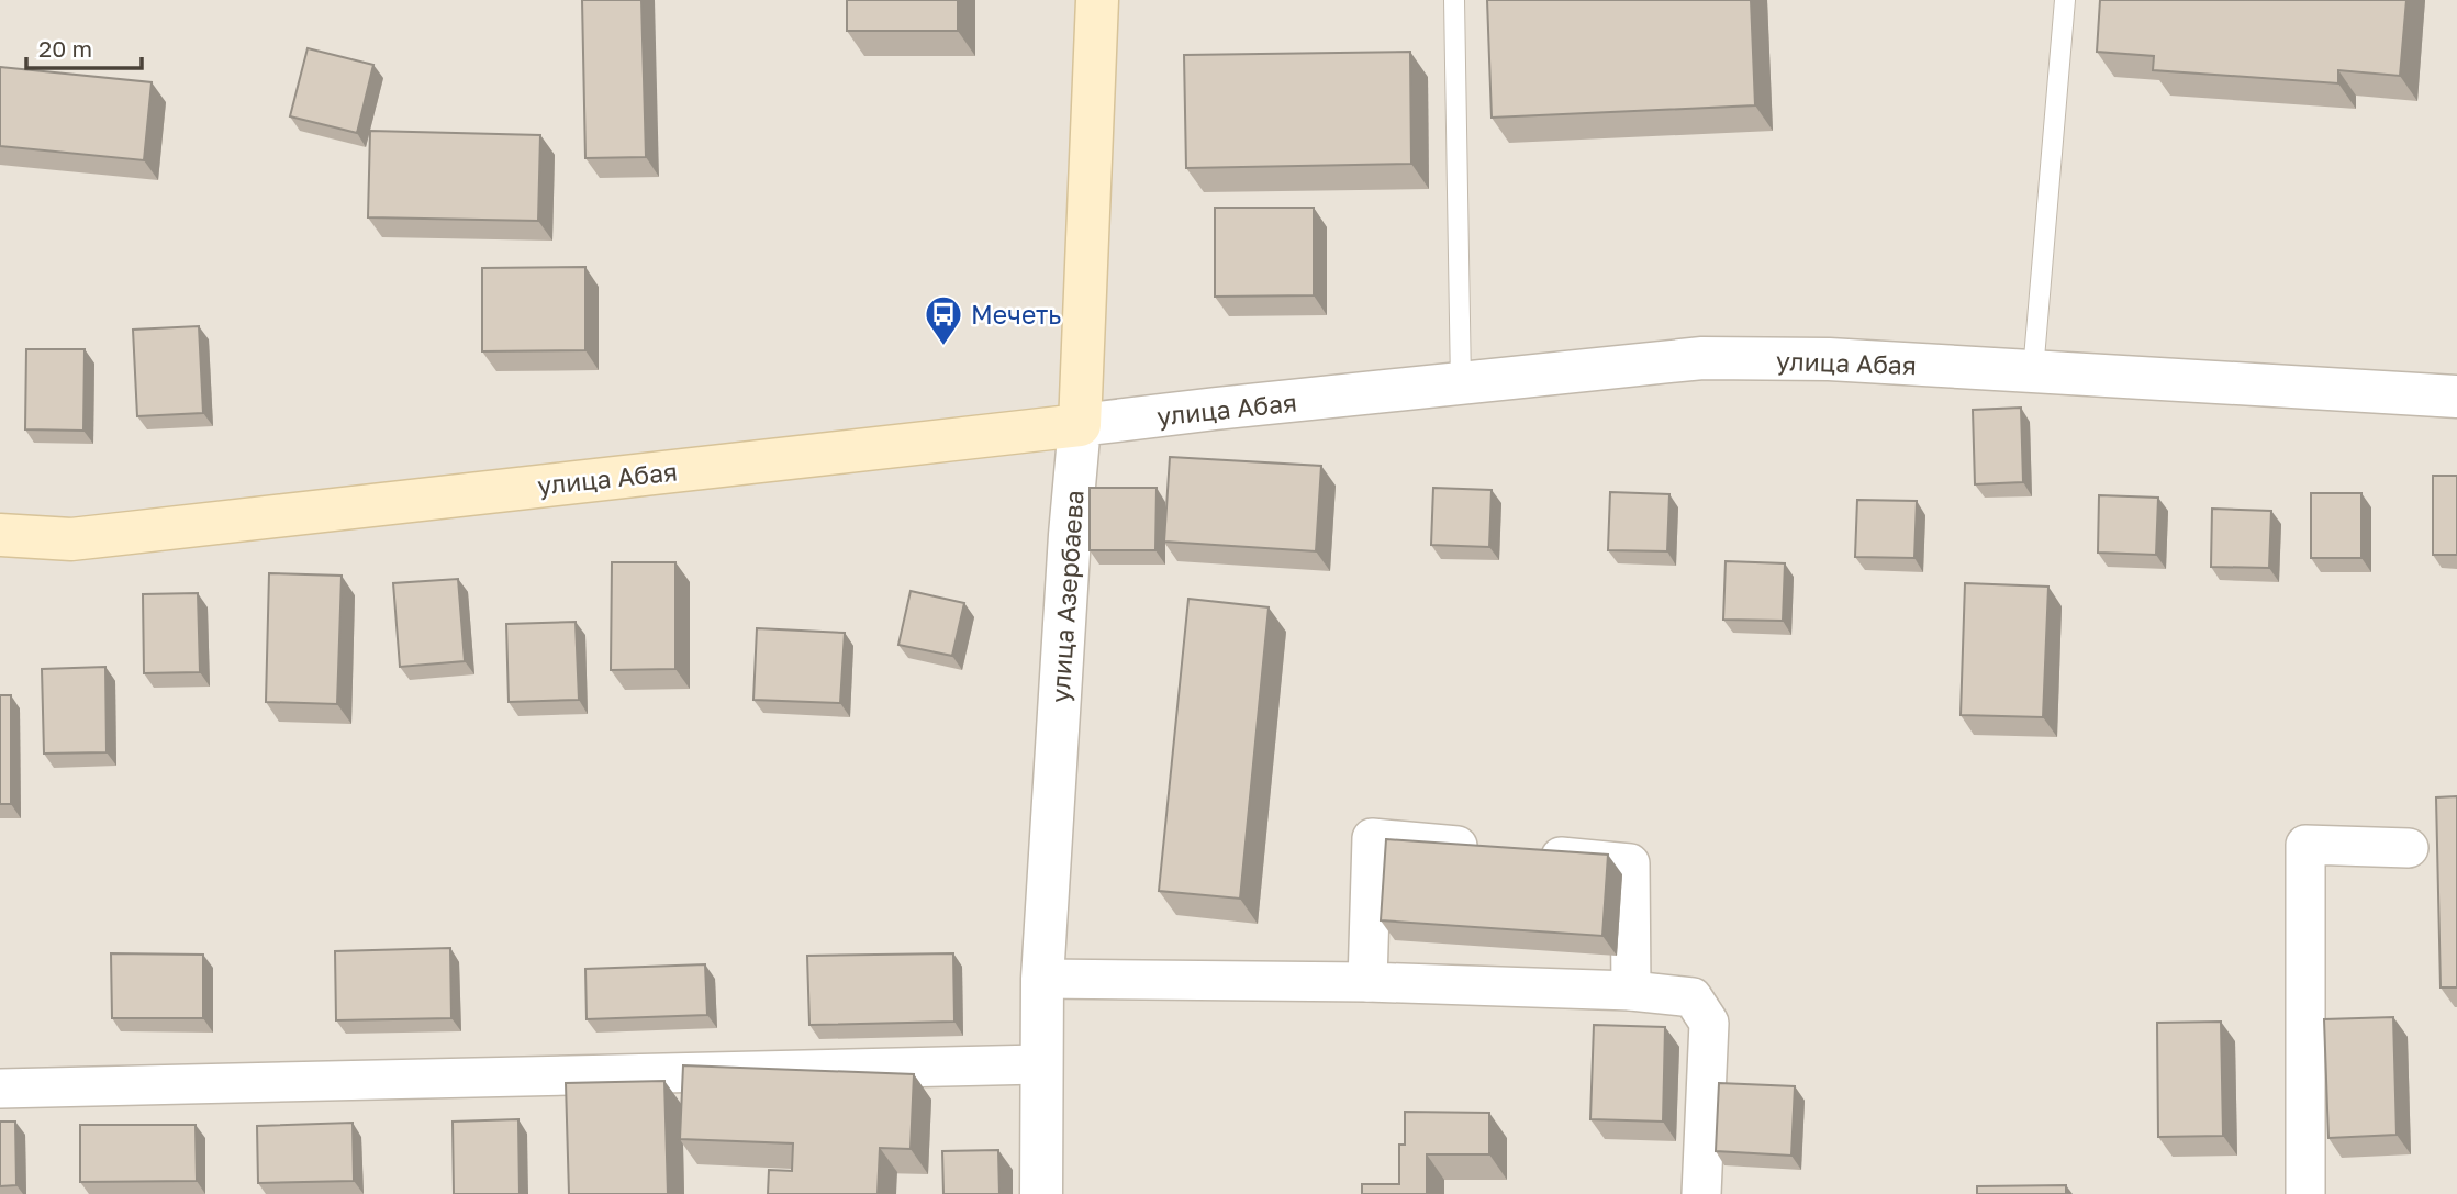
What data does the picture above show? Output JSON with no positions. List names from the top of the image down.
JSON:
{
  "streets": {
    "main road": ["улица Абая", "улица Азербаева"]
  },
  "crossings": [
    ["улица Абая", "улица Азербаева"]
  ],
  "places": {
    "bus stop": ["Мечеть"]
  },
  "scale_bar": "20 m"
}
